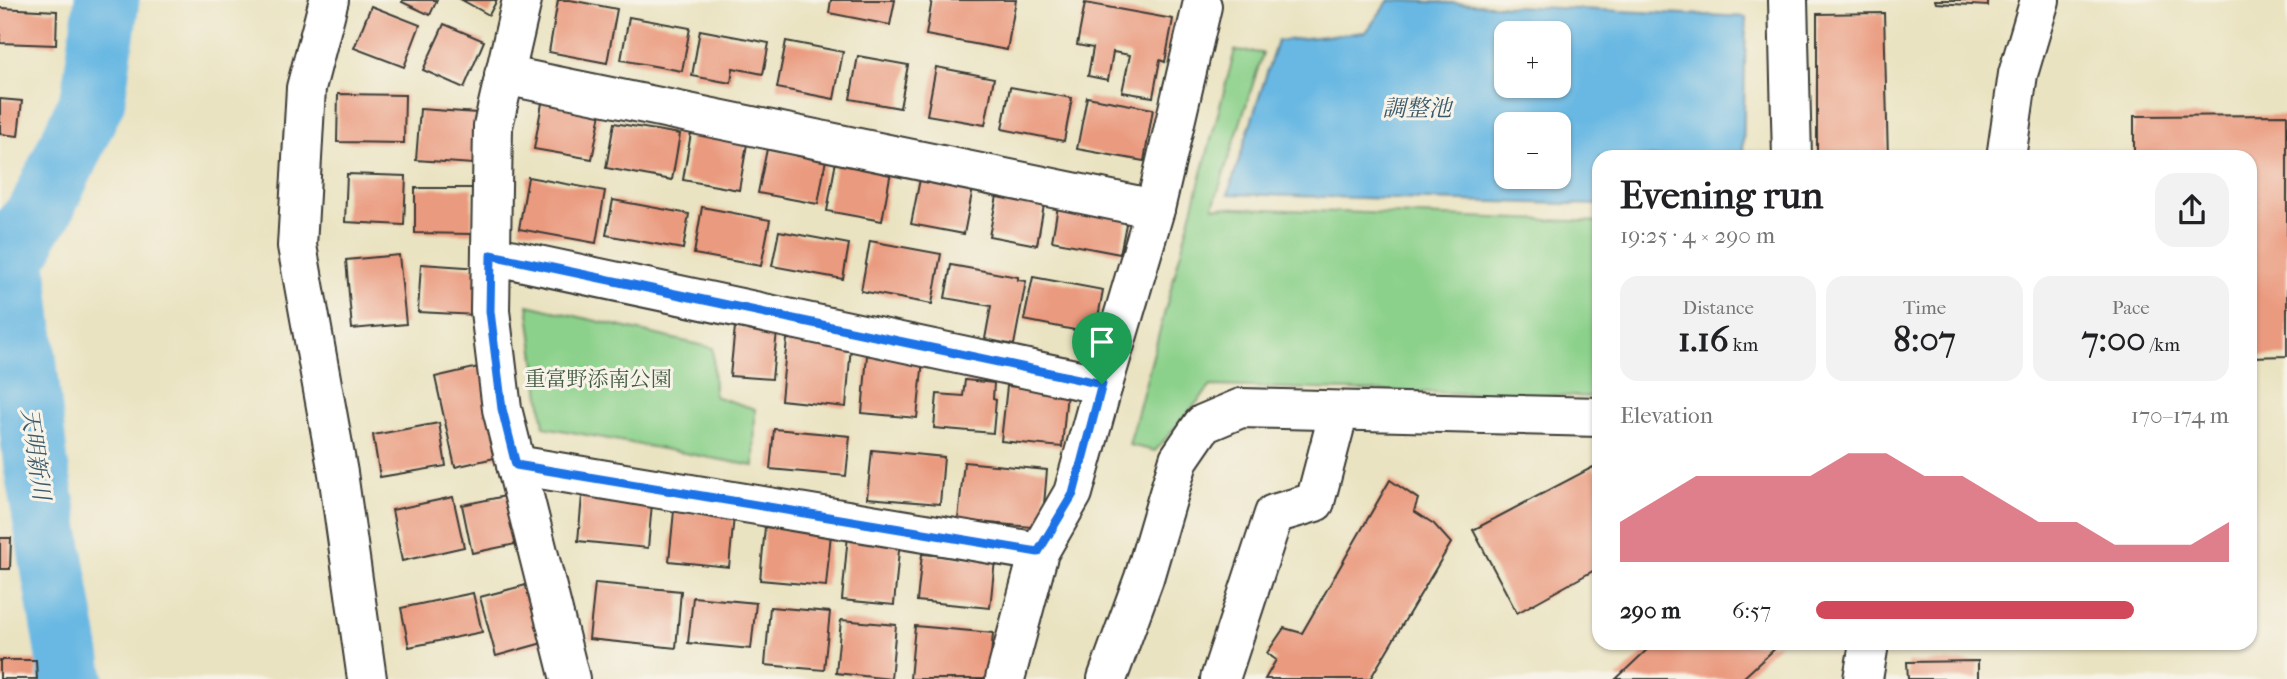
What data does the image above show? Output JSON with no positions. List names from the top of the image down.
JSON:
{
  "water": ["調整池", "天明新川"],
  "parks": ["重富野添南公園"],
  "page": {
    "map_buttons": ["+", "−"],
    "heading": ["Evening run", "19:25 · 4 × 290 m"],
    "stats": [
      ["Distance", "1.16 km"],
      ["Time", "8:07"],
      ["Pace", "7:00 /km"]
    ],
    "chart": ["Elevation", "170–174 m"],
    "list": [
      {
        "name": "290 m",
        "note": "6:57"
      }
    ]
  }
}
